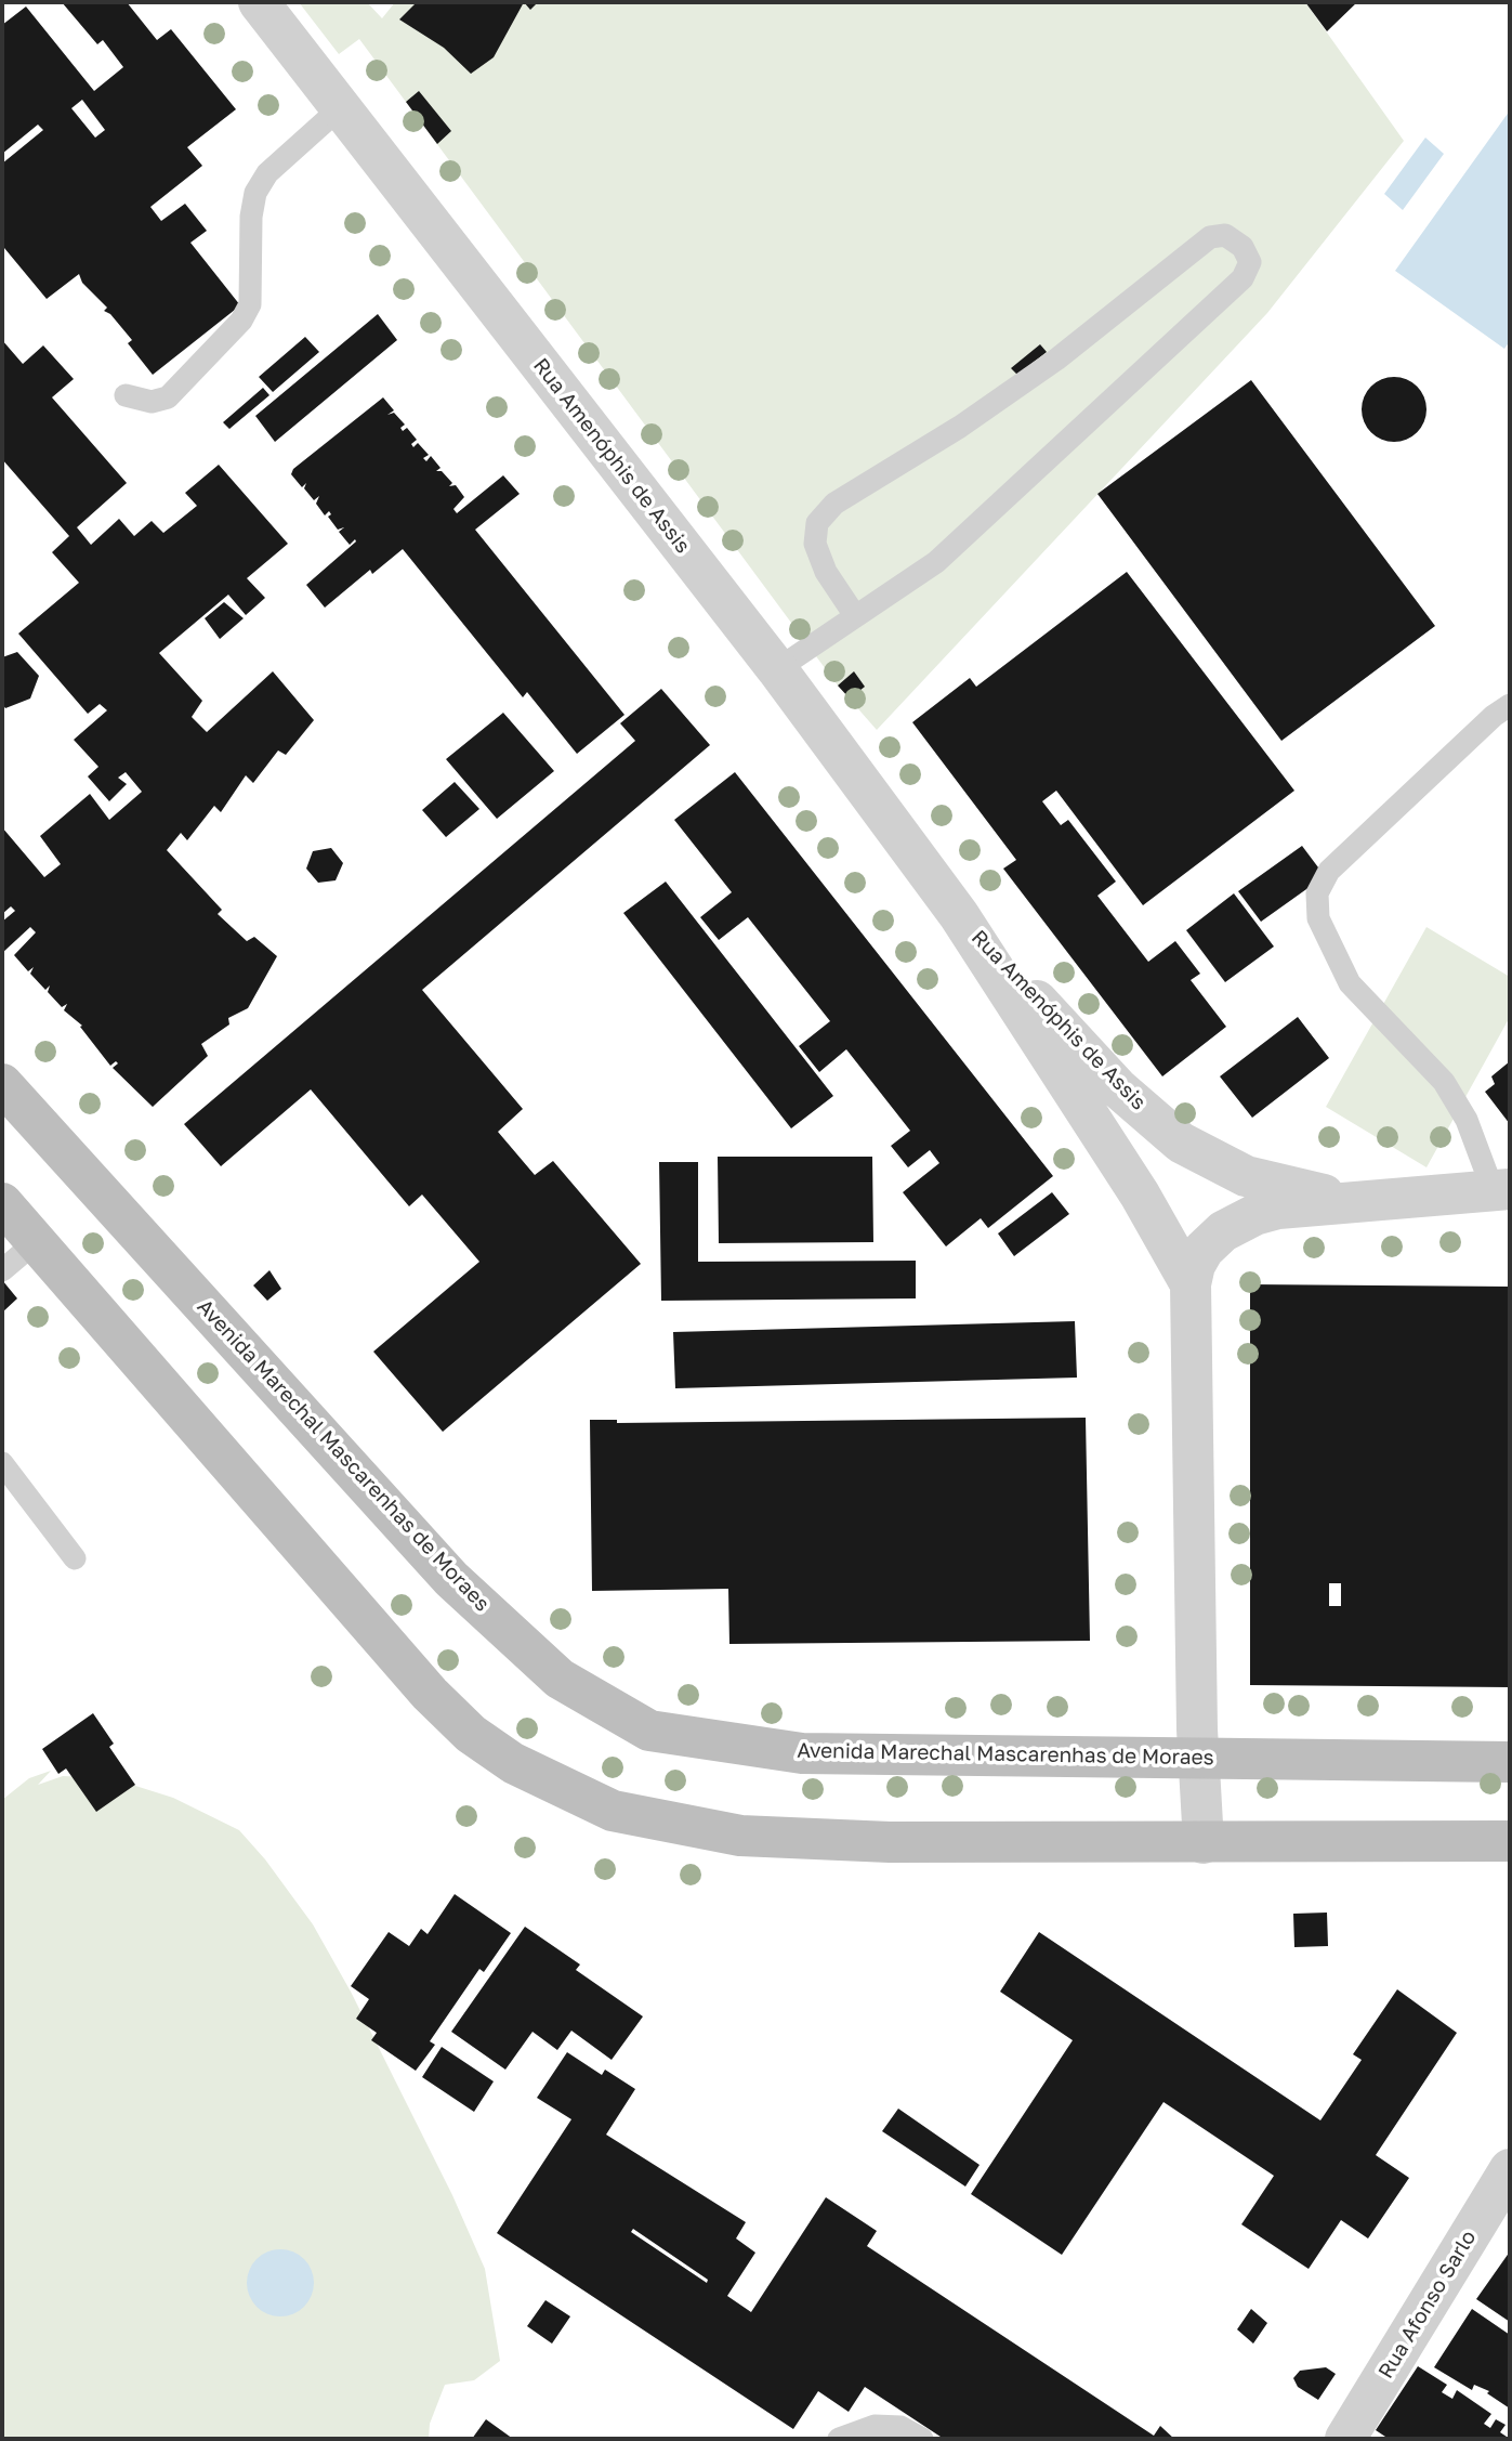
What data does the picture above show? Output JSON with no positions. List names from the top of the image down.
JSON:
{
  "streets": {
    "main road": ["Avenida Marechal Mascarenhas de Moraes"],
    "street": ["Rua Amenóphis de Assis", "Rua Afonso Sarlo"]
  },
  "crossings": [
    ["Rua Amenóphis de Assis", "Avenida Marechal Mascarenhas de Moraes"]
  ]
}
